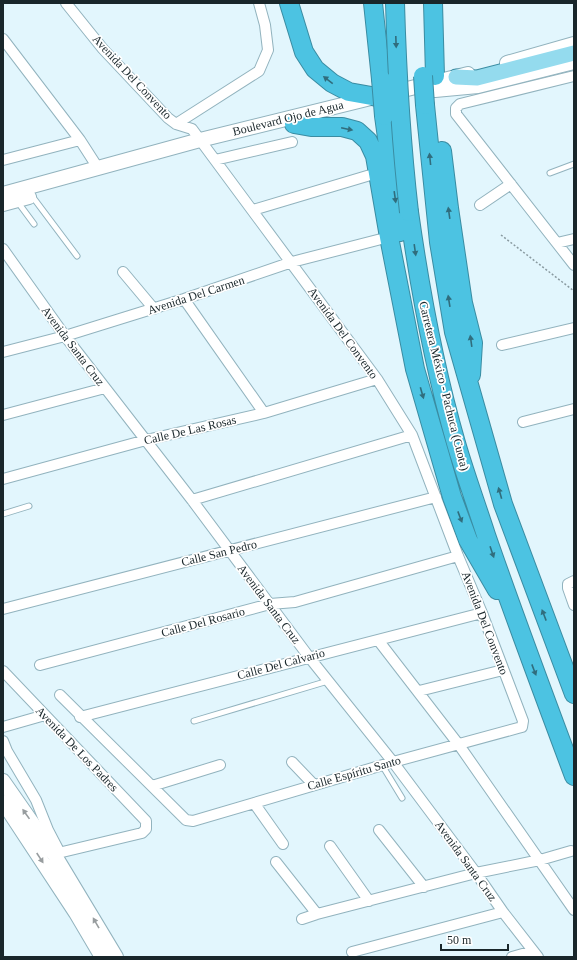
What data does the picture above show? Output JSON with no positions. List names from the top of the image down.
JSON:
{
  "streets": {
    "highway": ["Carretera México - Pachuca (Cuota)"],
    "main road": ["Boulevard Ojo de Agua"],
    "street": [
      "Avenida Del Convento",
      "Avenida Del Carmen",
      "Avenida Santa Cruz",
      "Calle De Las Rosas",
      "Calle San Pedro",
      "Calle Del Rosario",
      "Calle Del Calvario",
      "Avenida De Los Padres",
      "Calle Espíritu Santo"
    ]
  },
  "crossings": [
    ["Avenida Del Convento", "Boulevard Ojo de Agua"],
    ["Avenida Del Convento", "Avenida Del Carmen"],
    ["Avenida Del Convento", "Calle De Las Rosas"],
    ["Avenida Del Convento", "Calle San Pedro"],
    ["Avenida Del Convento", "Calle Del Rosario"],
    ["Avenida Del Convento", "Calle Del Calvario"],
    ["Avenida Del Convento", "Calle Espíritu Santo"],
    ["Avenida Del Carmen", "Avenida Santa Cruz"],
    ["Avenida Santa Cruz", "Calle De Las Rosas"],
    ["Avenida Santa Cruz", "Calle San Pedro"],
    ["Avenida Santa Cruz", "Calle Del Rosario"],
    ["Avenida Santa Cruz", "Calle Del Calvario"],
    ["Avenida Santa Cruz", "Calle Espíritu Santo"]
  ],
  "scale_bar": "50 m"
}
